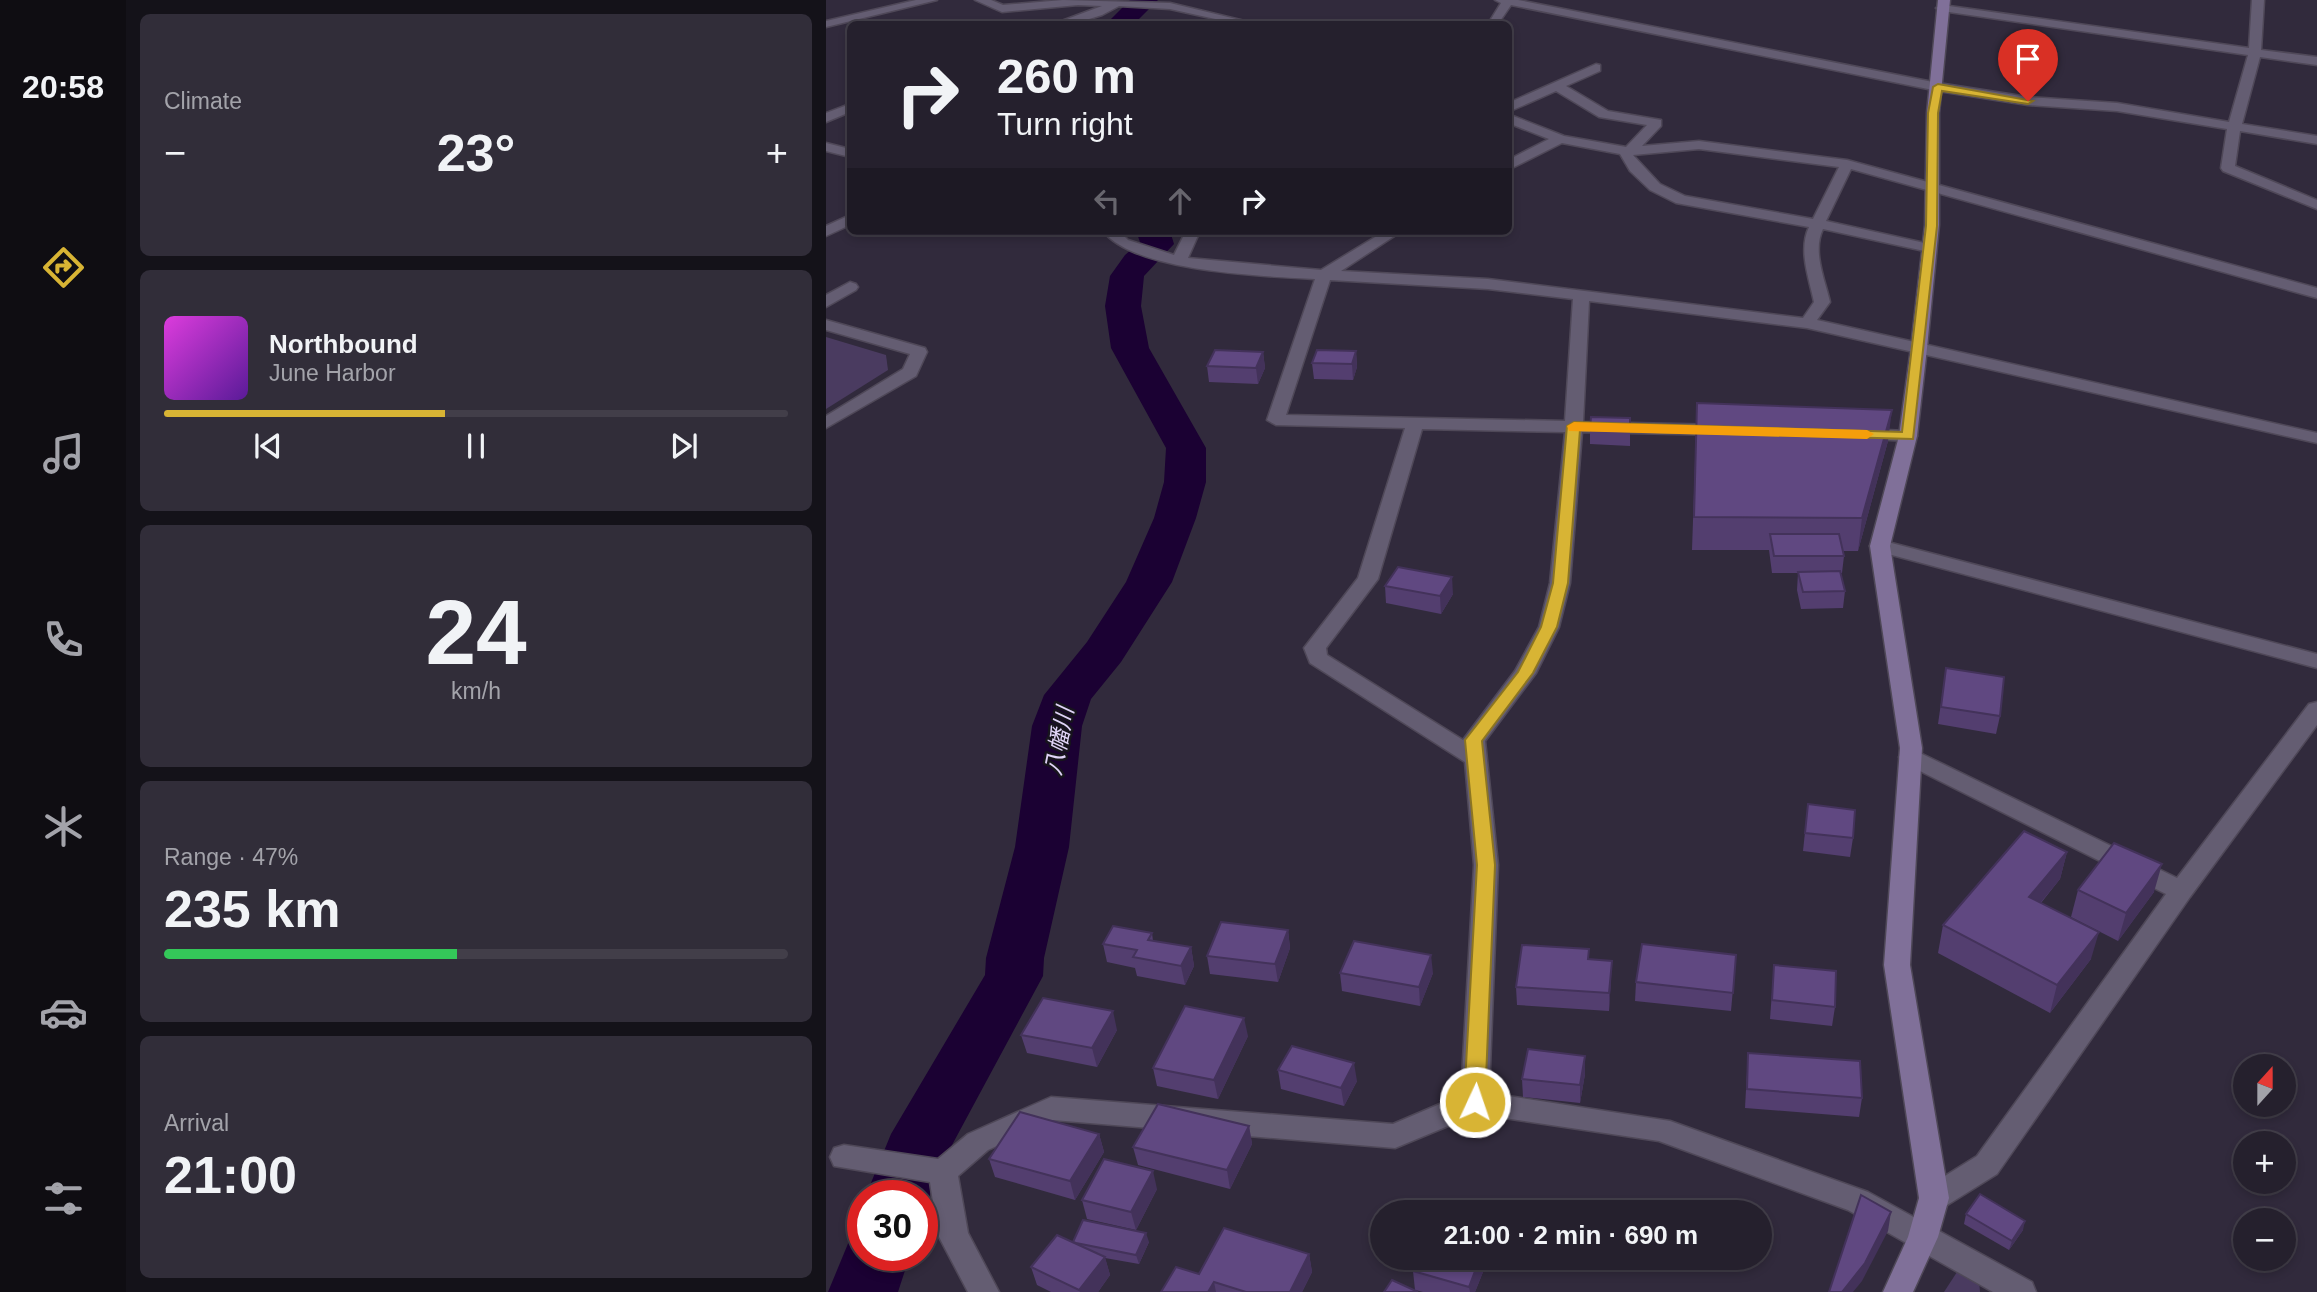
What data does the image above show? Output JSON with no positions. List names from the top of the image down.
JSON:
{
  "water": ["八幡川"],
  "north": "top",
  "page": {
    "tabs": "20:58",
    "tile": [
      "Climate",
      ["24", "km/h"],
      ["Range · 47%", "235 km"],
      ["Arrival", "21:00"]
    ],
    "turn": ["260 m", "Turn right"],
    "heat": ["−", "23°", "+"],
    "song": ["Northbound", "June Harbor"],
    "map_buttons": ["+", "−"],
    "limit": "30",
    "trip": "21:00 · 2 min · 690 m"
  }
}
